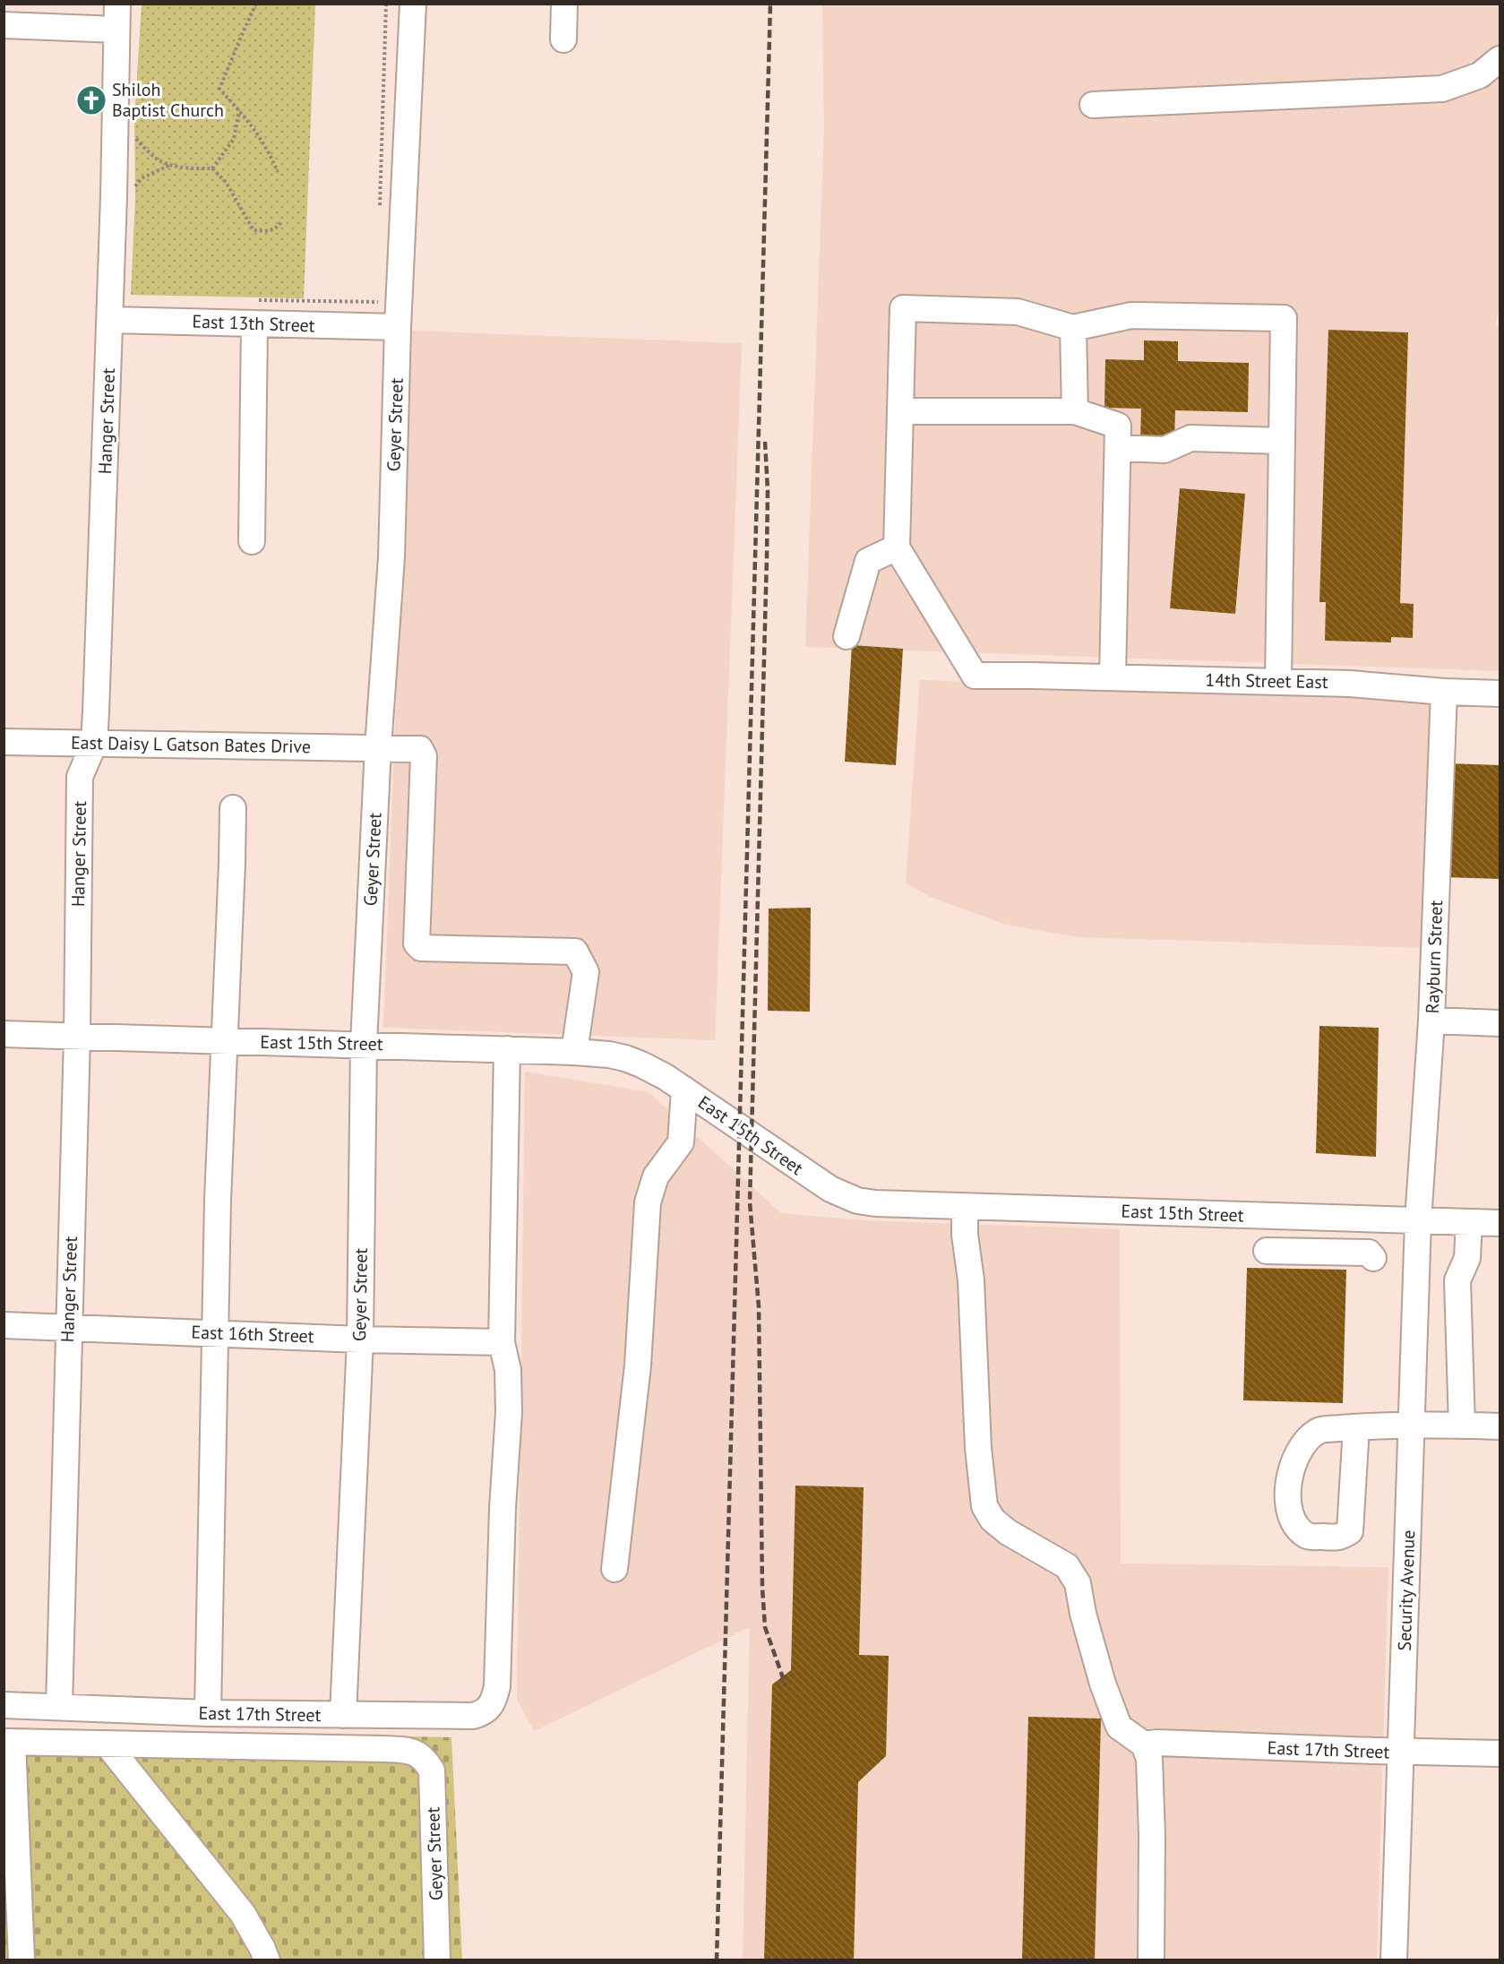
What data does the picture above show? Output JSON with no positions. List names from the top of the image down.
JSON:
{
  "streets": {
    "street": [
      "East 13th Street",
      "Hanger Street",
      "Geyer Street",
      "14th Street East",
      "East Daisy L Gatson Bates Drive",
      "Rayburn Street",
      "East 15th Street",
      "East 16th Street",
      "Security Avenue",
      "East 17th Street"
    ]
  },
  "crossings": [
    ["East 13th Street", "Hanger Street"],
    ["East 13th Street", "Geyer Street"],
    ["Hanger Street", "East Daisy L Gatson Bates Drive"],
    ["Hanger Street", "East 15th Street"],
    ["Hanger Street", "East 16th Street"],
    ["Hanger Street", "East 17th Street"],
    ["Geyer Street", "East Daisy L Gatson Bates Drive"],
    ["Geyer Street", "East 15th Street"],
    ["Geyer Street", "East 16th Street"],
    ["Geyer Street", "East 17th Street"],
    ["14th Street East", "Rayburn Street"],
    ["East Daisy L Gatson Bates Drive", "East 15th Street"],
    ["Rayburn Street", "East 15th Street"],
    ["Rayburn Street", "Security Avenue"],
    ["East 15th Street", "Security Avenue"],
    ["East 16th Street", "East 17th Street"],
    ["Security Avenue", "East 17th Street"]
  ],
  "places": {
    "church": ["Shiloh Baptist Church"]
  }
}
